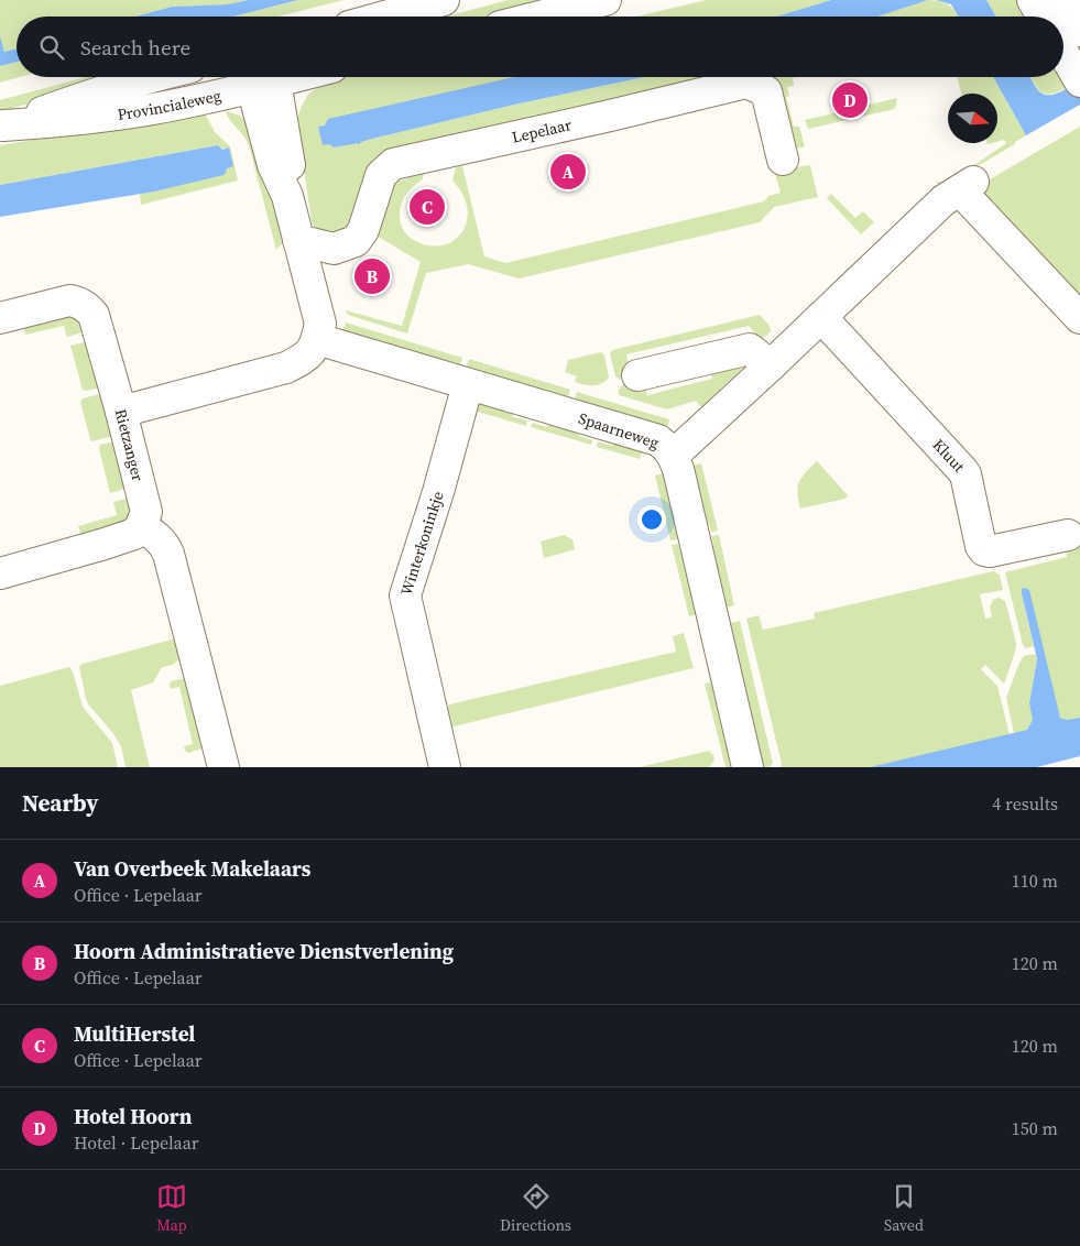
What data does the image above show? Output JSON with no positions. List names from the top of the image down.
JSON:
{
  "streets": {
    "street": [
      "Provincialeweg",
      "Lepelaar",
      "Spaarneweg",
      "Rietzanger",
      "Kluut",
      "Winterkoninkje"
    ]
  },
  "crossings": [
    ["Spaarneweg", "Winterkoninkje"]
  ],
  "north": "right",
  "page": {
    "search": "Search here",
    "pins": [
      "D",
      "A",
      "C",
      "B"
    ],
    "heading": ["Nearby", "4 results"],
    "list": [
      {
        "mark": "A",
        "name": "Van Overbeek Makelaars",
        "note": "Office · Lepelaar",
        "value": "110 m"
      },
      {
        "mark": "B",
        "name": "Hoorn Administratieve Dienstverlening",
        "note": "Office · Lepelaar",
        "value": "120 m"
      },
      {
        "mark": "C",
        "name": "MultiHerstel",
        "note": "Office · Lepelaar",
        "value": "120 m"
      },
      {
        "mark": "D",
        "name": "Hotel Hoorn",
        "note": "Hotel · Lepelaar",
        "value": "150 m"
      }
    ],
    "nav": ["Map", "Directions", "Saved"]
  }
}
